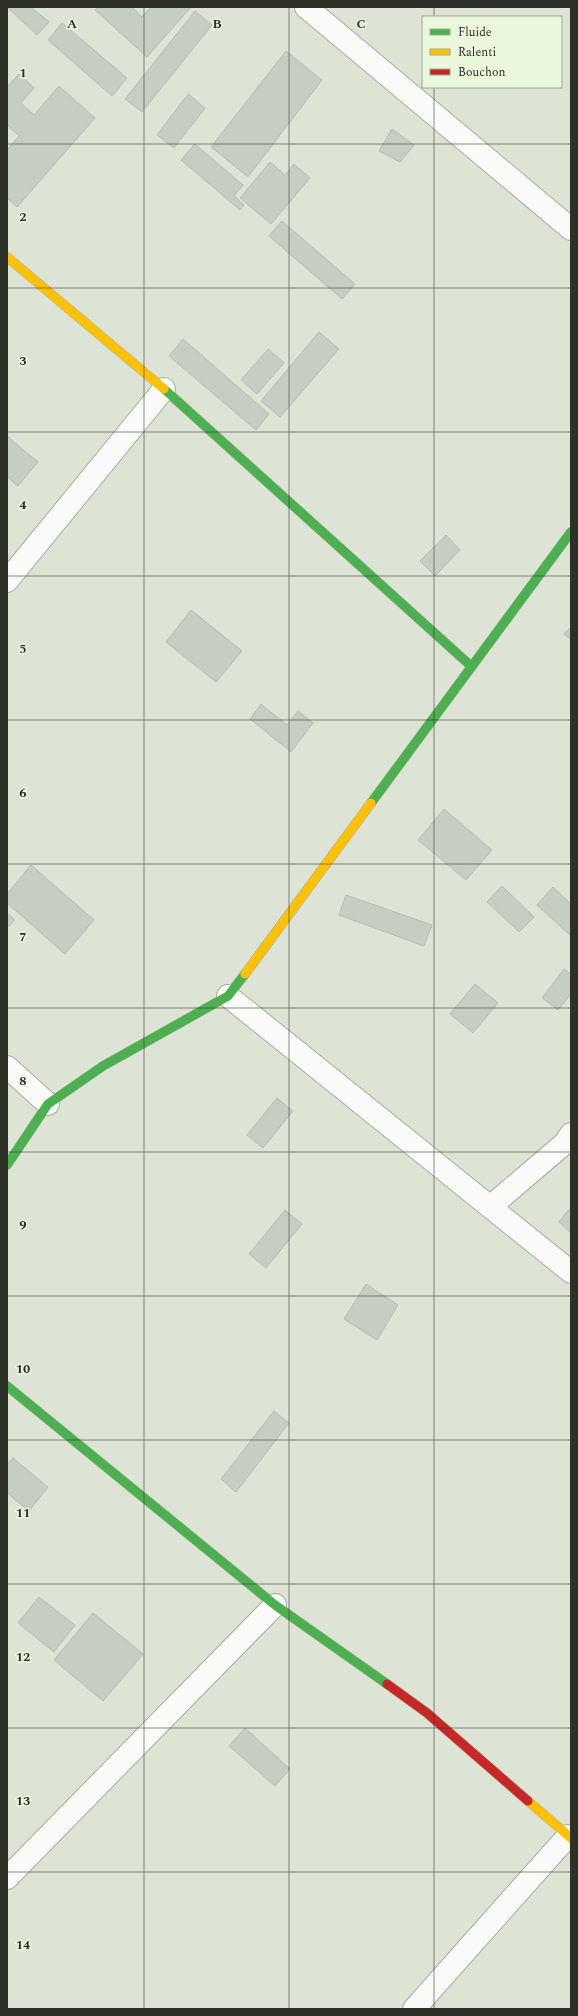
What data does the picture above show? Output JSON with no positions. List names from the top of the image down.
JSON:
{
  "legend": ["Fluide", "Ralenti", "Bouchon"],
  "grid": {
    "columns": ["A", "B", "C"],
    "rows": [
      "1",
      "2",
      "3",
      "4",
      "5",
      "6",
      "7",
      "8",
      "9",
      "10",
      "11",
      "12",
      "13",
      "14"
    ]
  }
}
